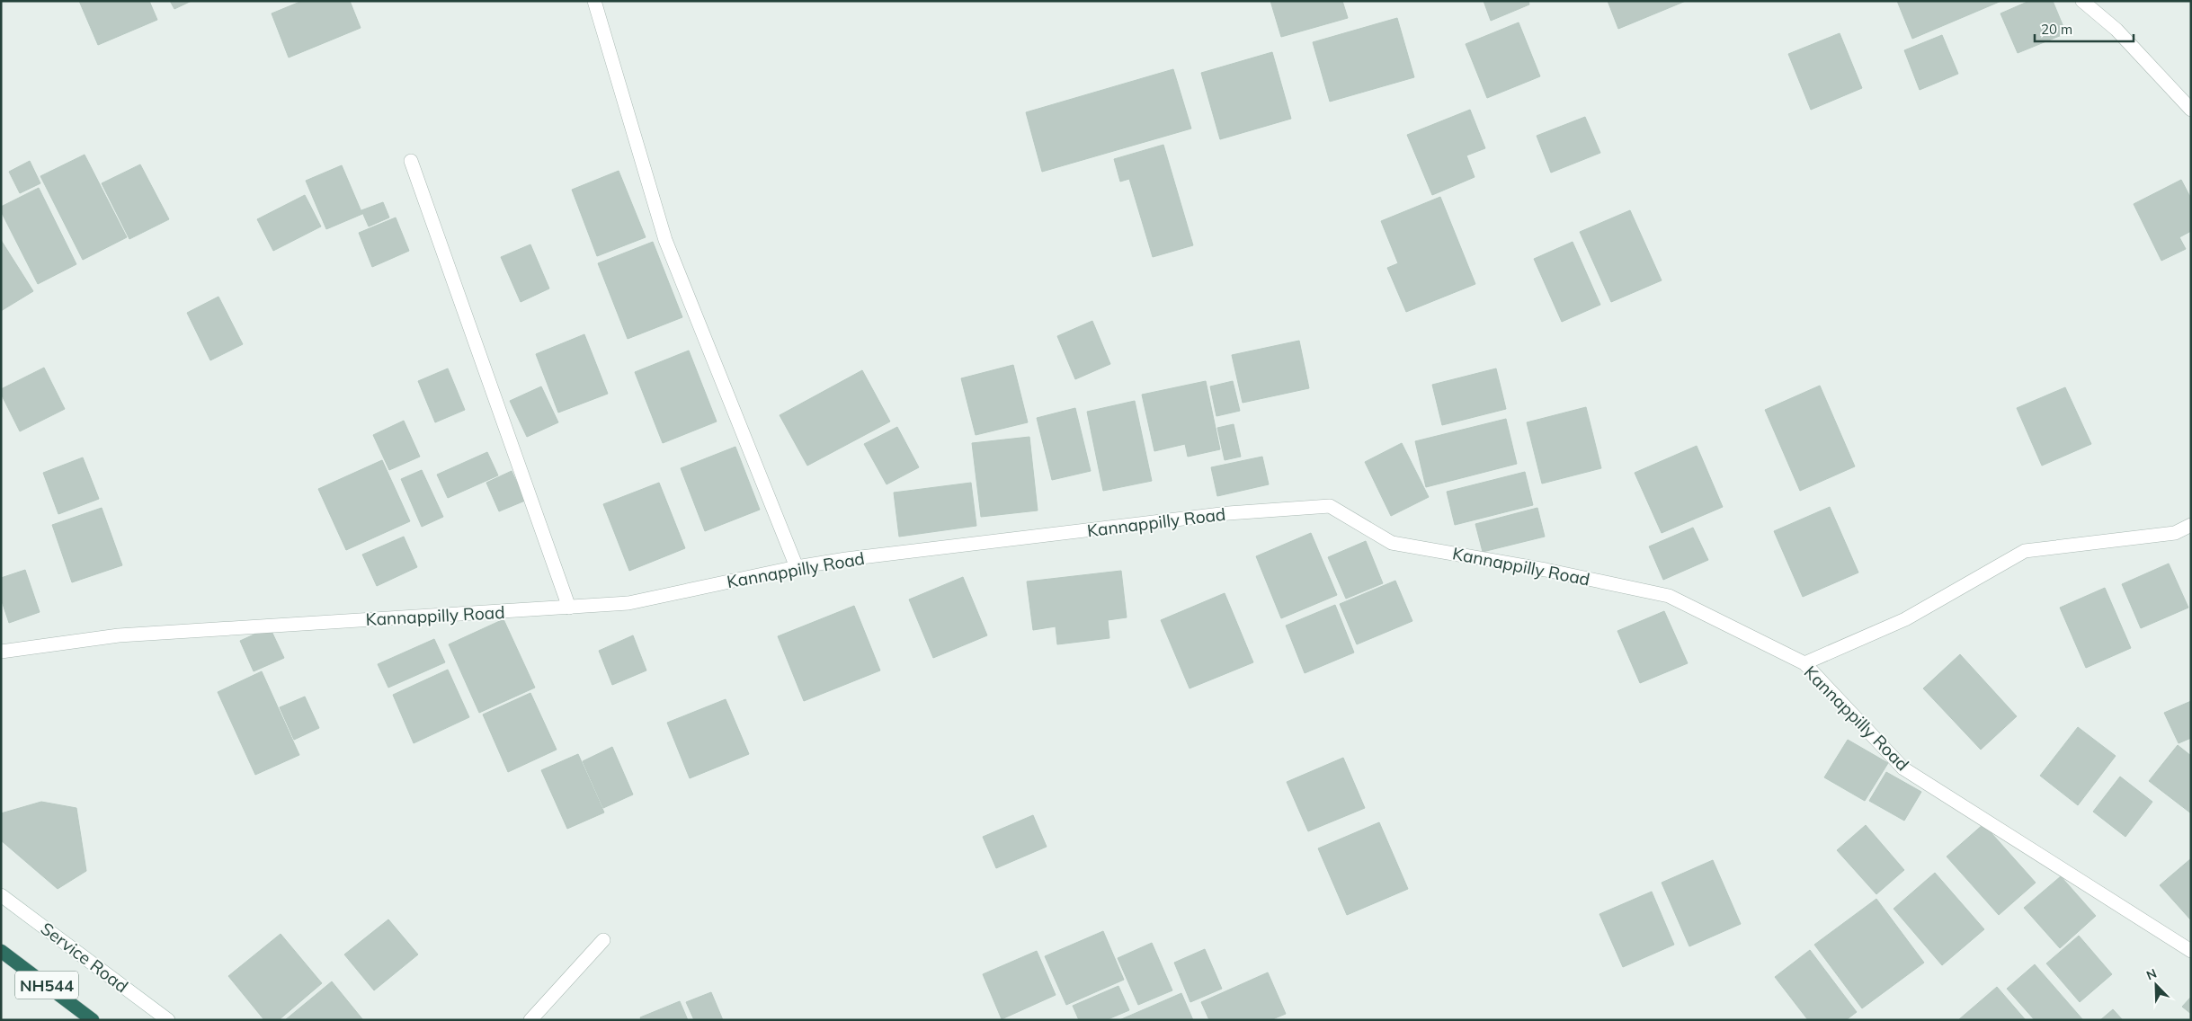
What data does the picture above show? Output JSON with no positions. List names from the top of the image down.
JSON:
{
  "streets": {
    "highway": ["NH544"],
    "street": ["Kannappilly Road", "Service Road"]
  },
  "scale_bar": "20 m",
  "north": "top left"
}
